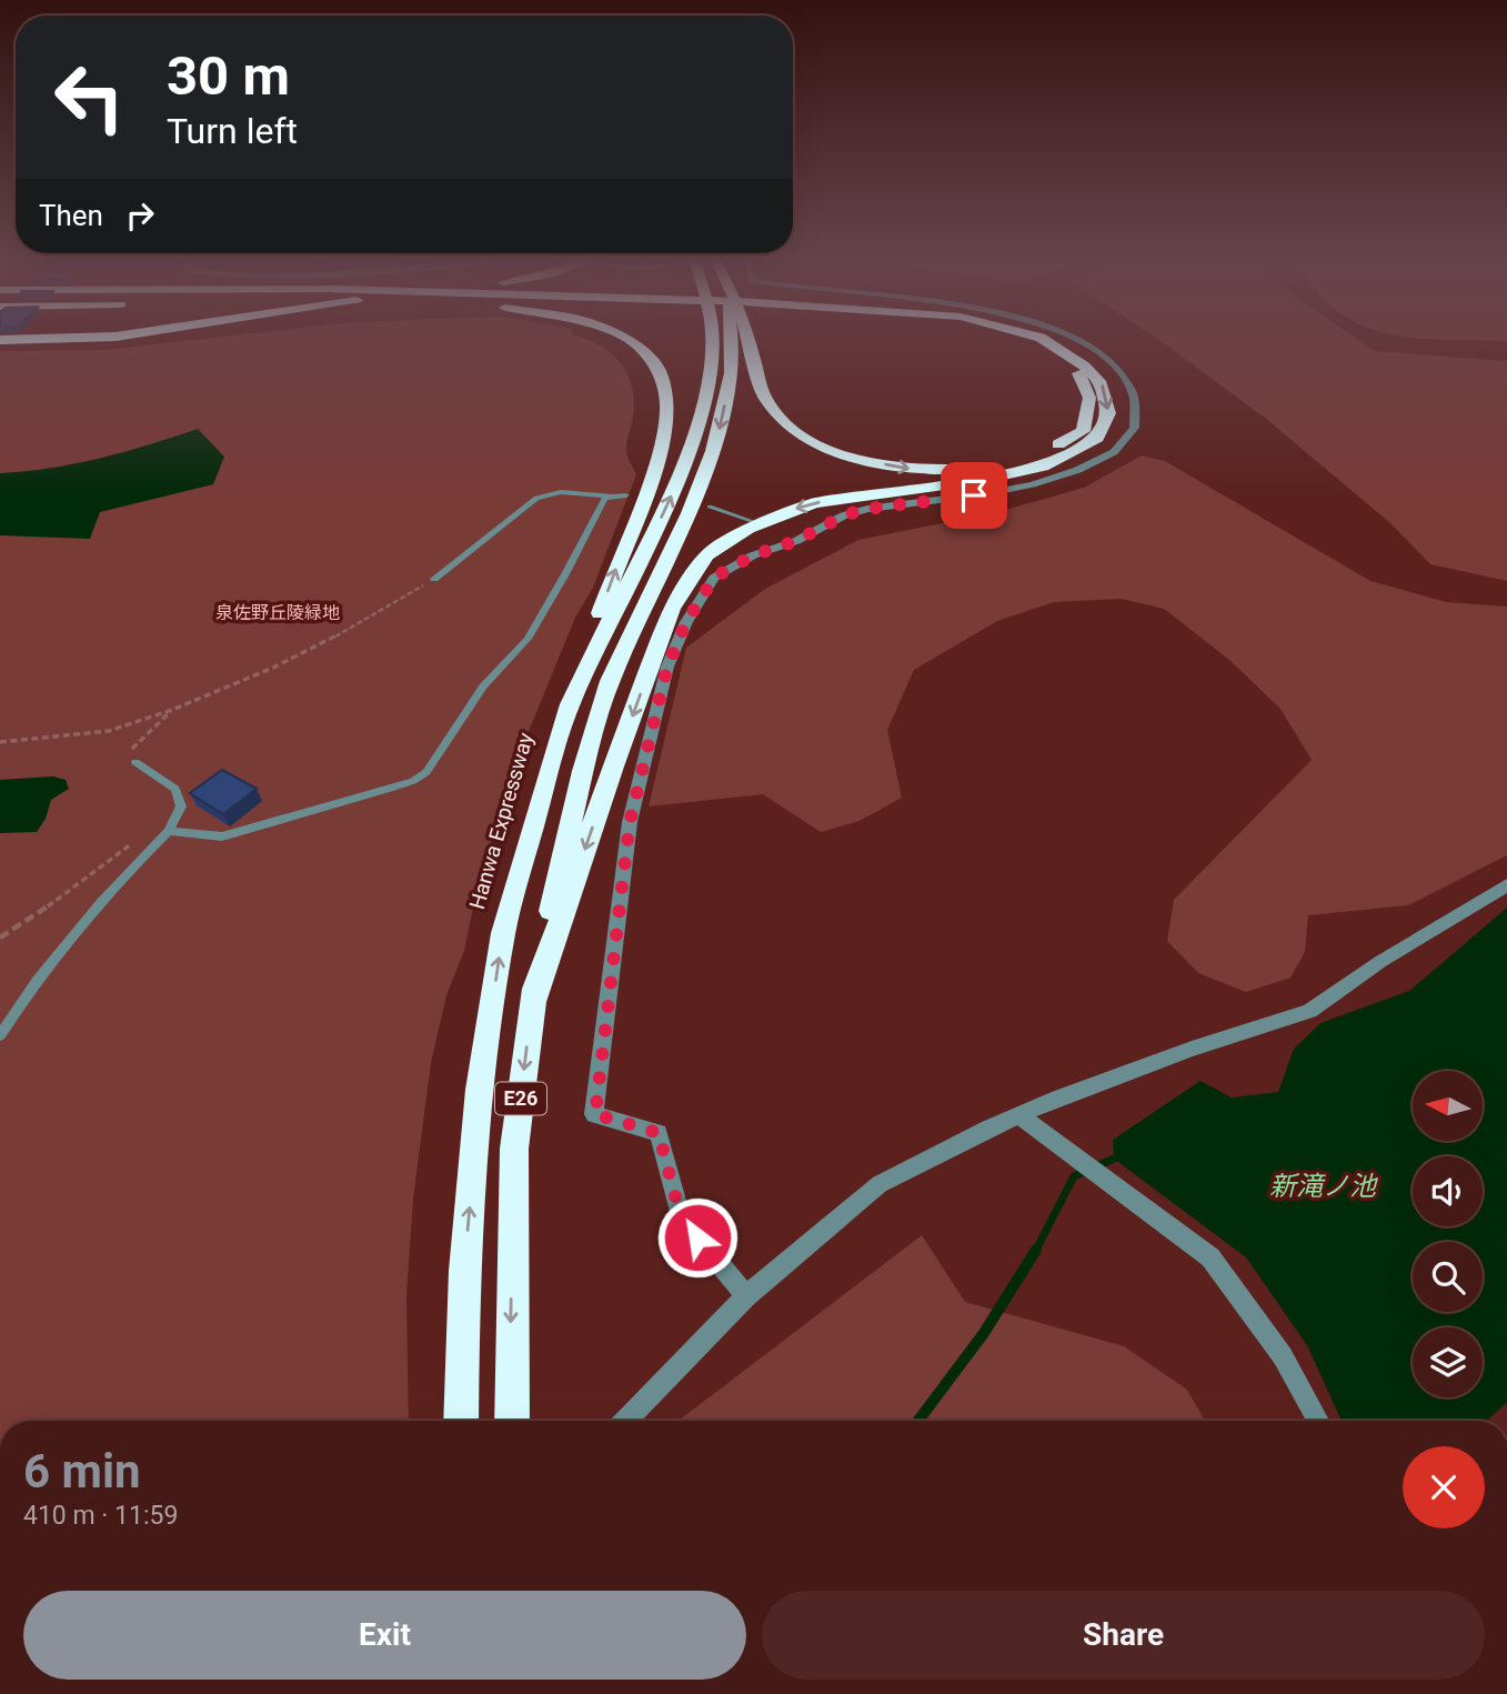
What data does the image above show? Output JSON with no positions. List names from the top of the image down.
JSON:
{
  "streets": {
    "highway": ["Hanwa Expressway", "E26"]
  },
  "water": ["新滝ノ池"],
  "parks": ["泉佐野丘陵緑地"],
  "north": "left",
  "page": {
    "turn": ["30 m", "Turn left"],
    "then": "Then",
    "heading": ["6 min", "410 m · 11:59"],
    "buttons": ["Exit", "Share"]
  }
}
